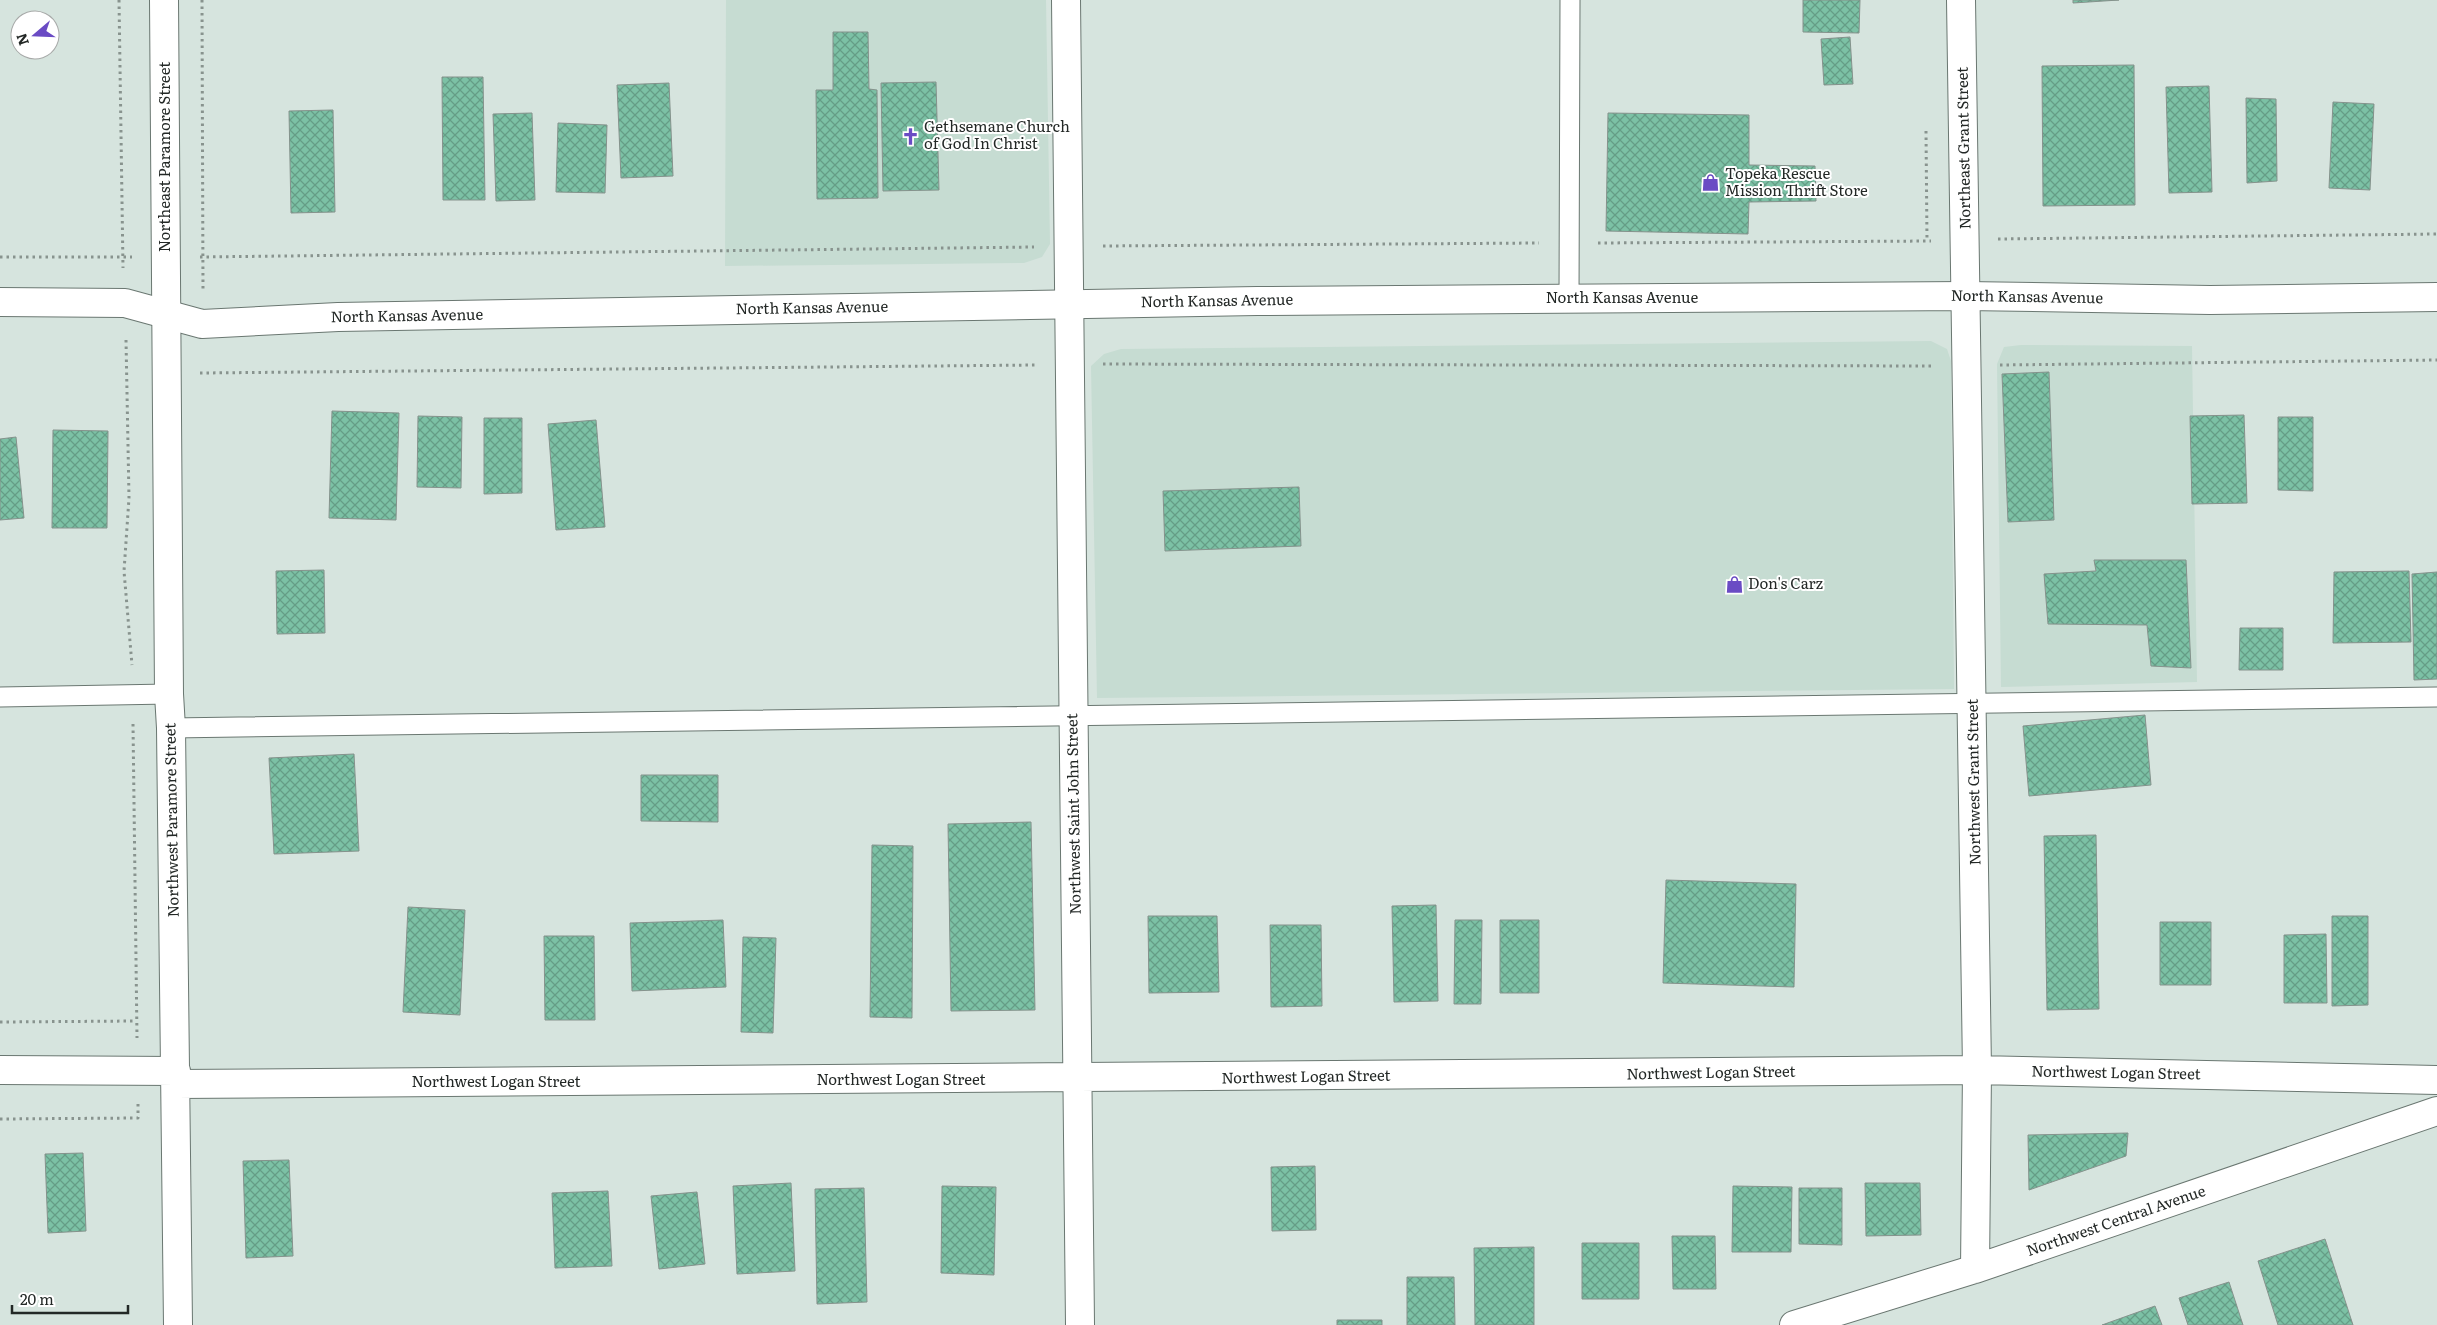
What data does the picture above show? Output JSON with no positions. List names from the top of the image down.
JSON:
{
  "streets": {
    "street": [
      "Northeast Grant Street",
      "Northeast Paramore Street",
      "North Kansas Avenue",
      "Northwest Grant Street",
      "Northwest Saint John Street",
      "Northwest Paramore Street",
      "Northwest Logan Street",
      "Northwest Central Avenue"
    ]
  },
  "crossings": [
    ["Northeast Grant Street", "North Kansas Avenue"],
    ["Northeast Grant Street", "Northwest Grant Street"],
    ["Northeast Paramore Street", "North Kansas Avenue"],
    ["Northeast Paramore Street", "Northwest Paramore Street"],
    ["North Kansas Avenue", "Northwest Grant Street"],
    ["North Kansas Avenue", "Northwest Saint John Street"],
    ["North Kansas Avenue", "Northwest Paramore Street"],
    ["Northwest Grant Street", "Northwest Logan Street"],
    ["Northwest Grant Street", "Northwest Central Avenue"],
    ["Northwest Saint John Street", "Northwest Logan Street"],
    ["Northwest Paramore Street", "Northwest Logan Street"]
  ],
  "places": {
    "church": ["Gethsemane Church of God In Christ"],
    "shop": ["Topeka Rescue Mission Thrift Store", "Don's Carz"]
  },
  "scale_bar": "20 m",
  "north": "left"
}
